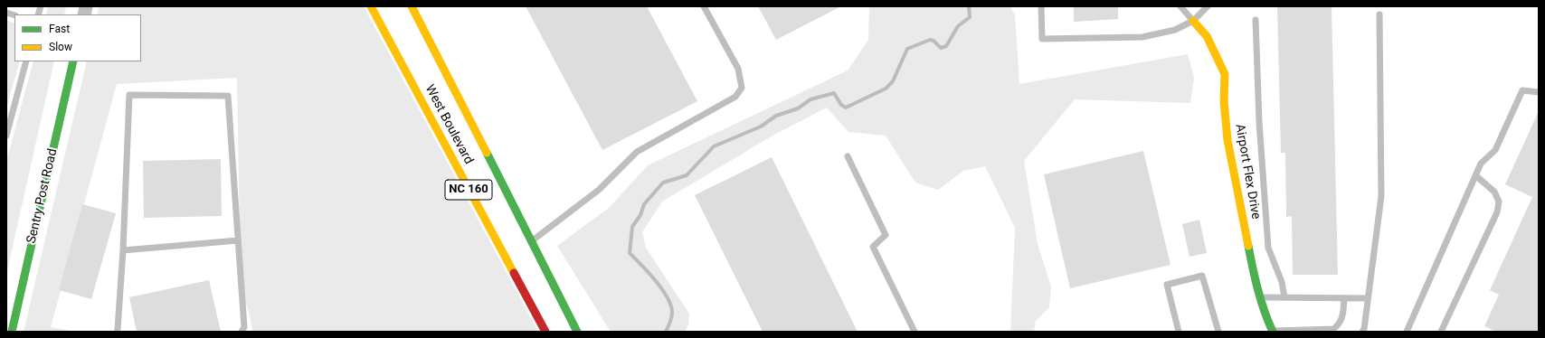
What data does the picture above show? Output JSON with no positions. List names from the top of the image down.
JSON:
{
  "streets": {
    "main road": [
      "West Boulevard",
      "Airport Flex Drive",
      "NC 160",
      "Sentry Post Road"
    ]
  },
  "legend": ["Fast", "Slow"]
}
